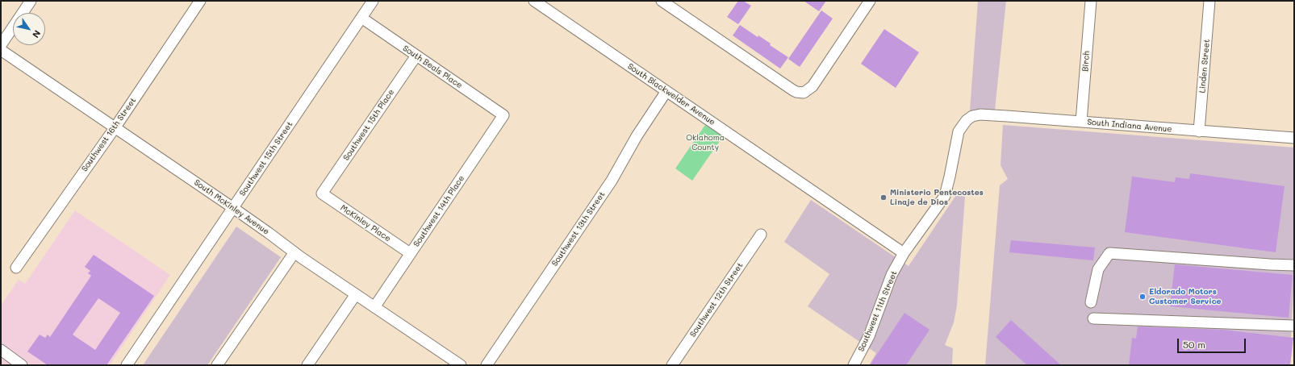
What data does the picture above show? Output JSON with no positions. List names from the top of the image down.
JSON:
{
  "streets": {
    "street": [
      "Birch",
      "Linden Street",
      "South Beals Place",
      "South Blackwelder Avenue",
      "Southwest 15th Place",
      "South Indiana Avenue",
      "Southwest 16th Street",
      "Southwest 15th Street",
      "South McKinley Avenue",
      "Southwest 14th Place",
      "McKinley Place",
      "Southwest 13th Street",
      "Southwest 12th Street",
      "Southwest 11th Street"
    ]
  },
  "crossings": [
    ["Birch", "South Indiana Avenue"],
    ["Linden Street", "South Indiana Avenue"],
    ["South Beals Place", "Southwest 15th Place"],
    ["South Beals Place", "Southwest 15th Street"],
    ["South Beals Place", "Southwest 14th Place"],
    ["South Blackwelder Avenue", "Southwest 13th Street"],
    ["South Blackwelder Avenue", "Southwest 11th Street"],
    ["Southwest 15th Place", "McKinley Place"],
    ["South Indiana Avenue", "Southwest 11th Street"],
    ["Southwest 16th Street", "South McKinley Avenue"],
    ["Southwest 15th Street", "South McKinley Avenue"],
    ["South McKinley Avenue", "Southwest 14th Place"],
    ["Southwest 14th Place", "McKinley Place"]
  ],
  "parks": ["Oklahoma County"],
  "places": ["Ministerio Pentecostes Linaje de Dios", "Eldorado Motors Customer Service"],
  "scale_bar": "50 m",
  "north": "bottom right"
}
